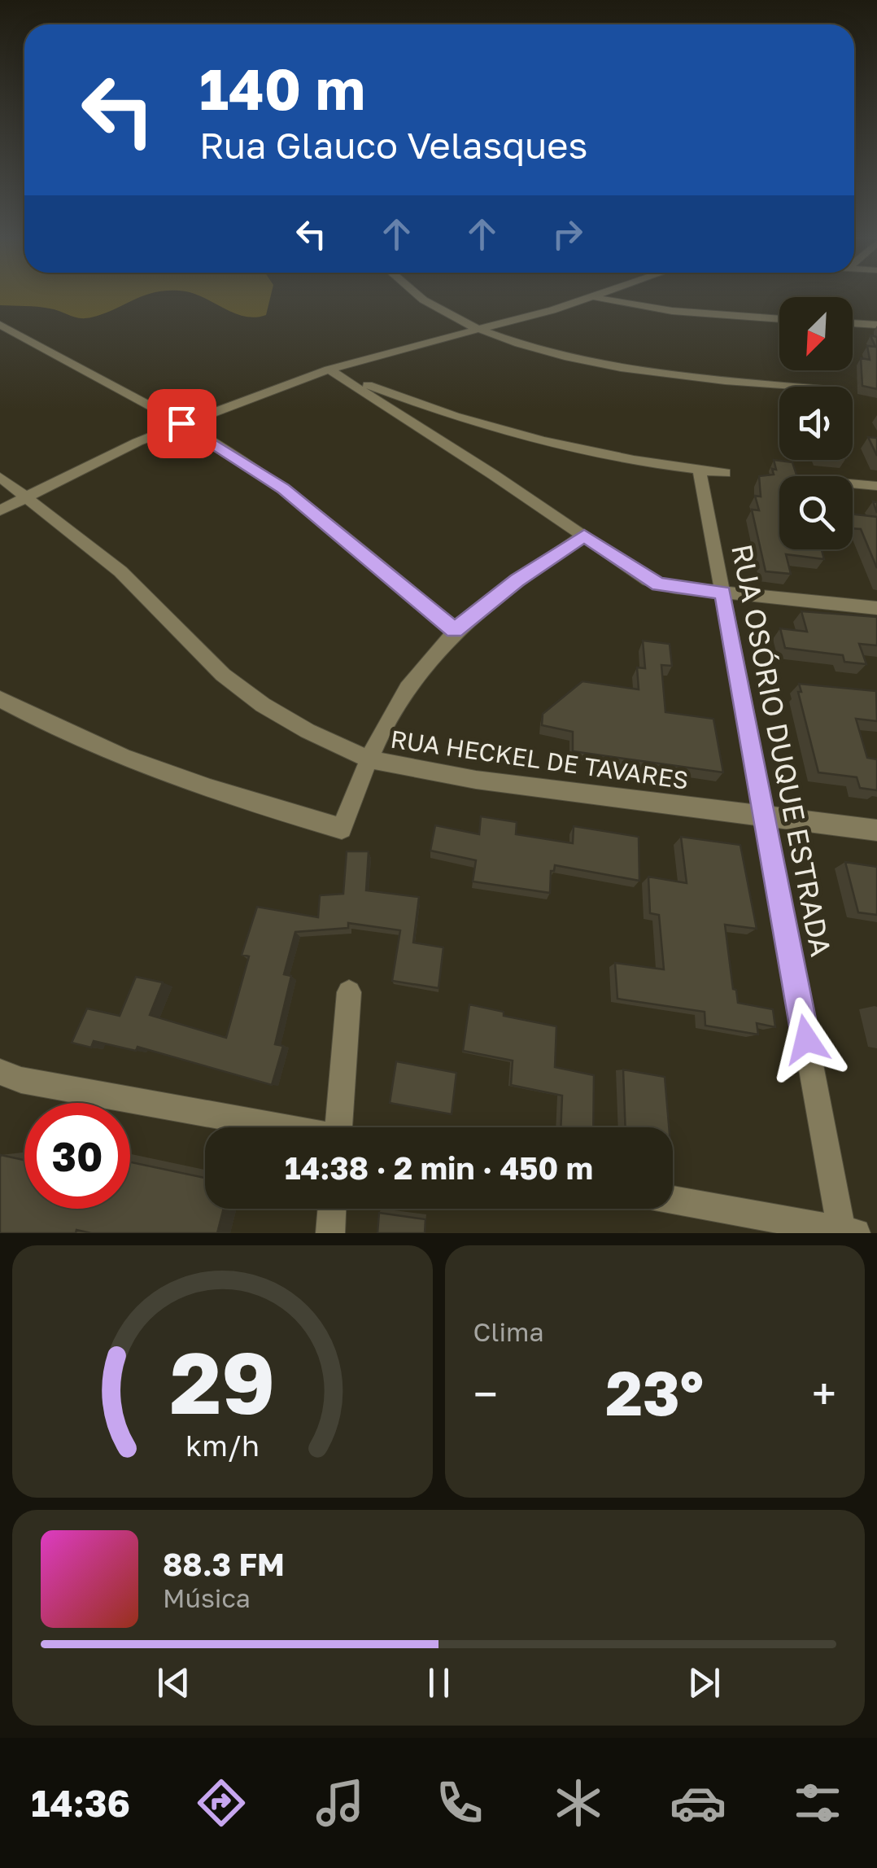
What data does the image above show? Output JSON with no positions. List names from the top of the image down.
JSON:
{
  "streets": {
    "street": ["RUA OSÓRIO DUQUE ESTRADA", "RUA HECKEL DE TAVARES"]
  },
  "crossings": [
    ["RUA OSÓRIO DUQUE ESTRADA", "RUA HECKEL DE TAVARES"]
  ],
  "north": "bottom left",
  "page": {
    "turn": ["140 m", "Rua Glauco Velasques"],
    "limit": "30",
    "trip": "14:38 · 2 min · 450 m",
    "tile": "Clima",
    "heat": ["−", "23°", "+"],
    "song": ["88.3 FM", "Música"],
    "tabs": "14:36",
    "gauge": ["29", "km/h"]
  }
}
